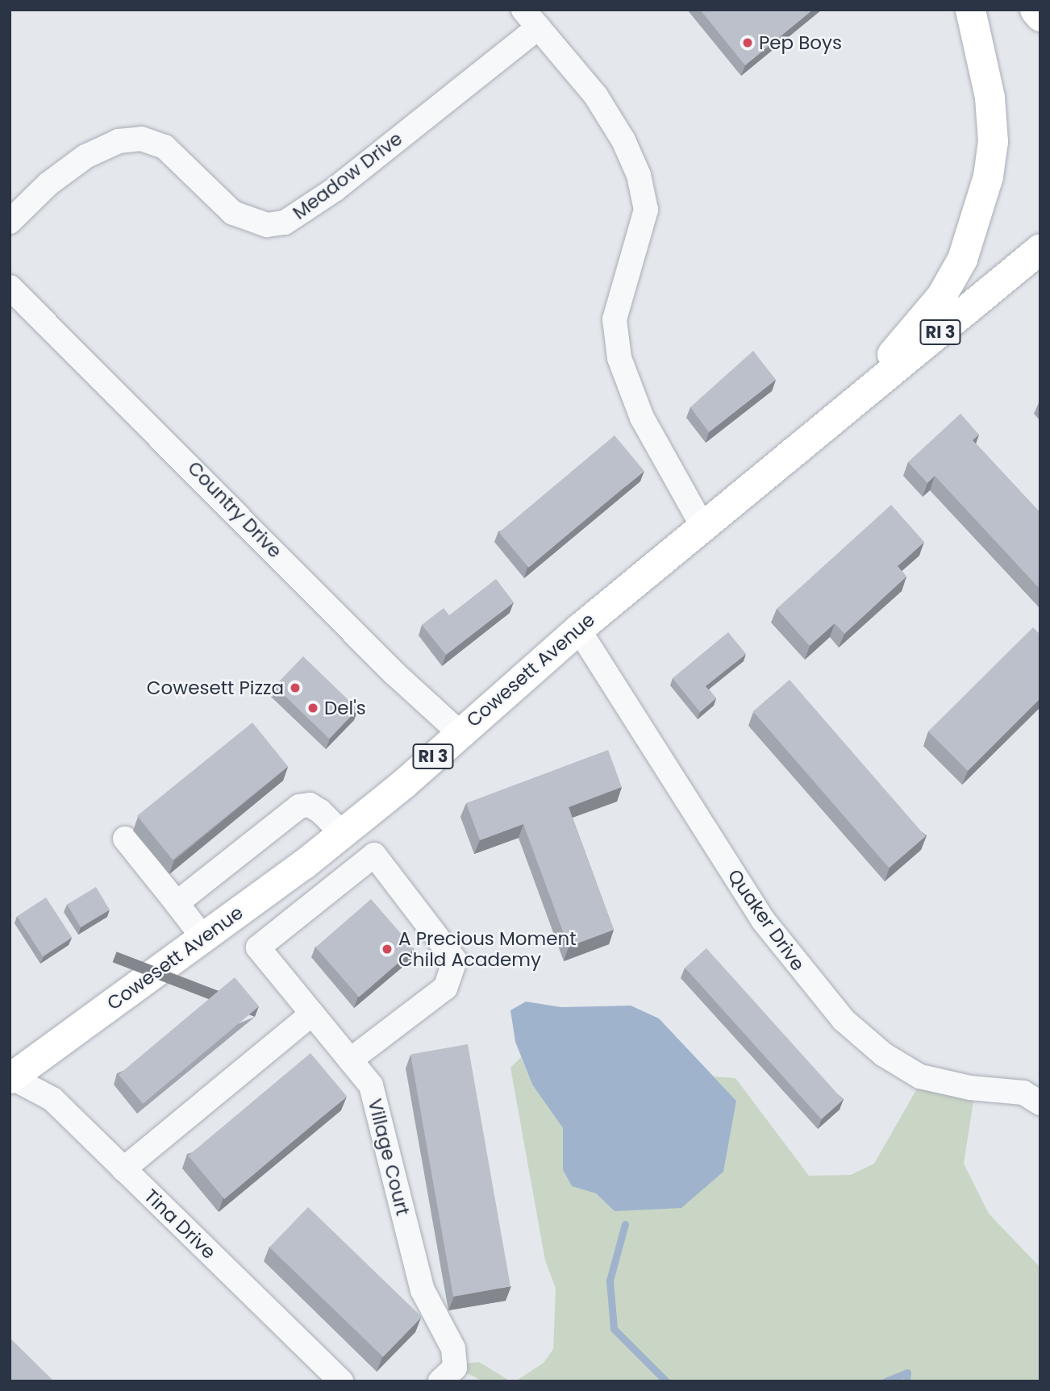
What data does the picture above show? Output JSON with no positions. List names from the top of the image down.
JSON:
{
  "streets": {
    "main road": ["RI 3", "Cowesett Avenue"],
    "street": [
      "Meadow Drive",
      "Country Drive",
      "Quaker Drive",
      "Village Court",
      "Tina Drive"
    ]
  },
  "crossings": [
    ["Country Drive", "Cowesett Avenue"],
    ["Cowesett Avenue", "Quaker Drive"],
    ["Cowesett Avenue", "Tina Drive"]
  ],
  "places": [
    "Pep Boys",
    "Cowesett Pizza",
    "Del's",
    "A Precious Moment Child Academy"
  ]
}
